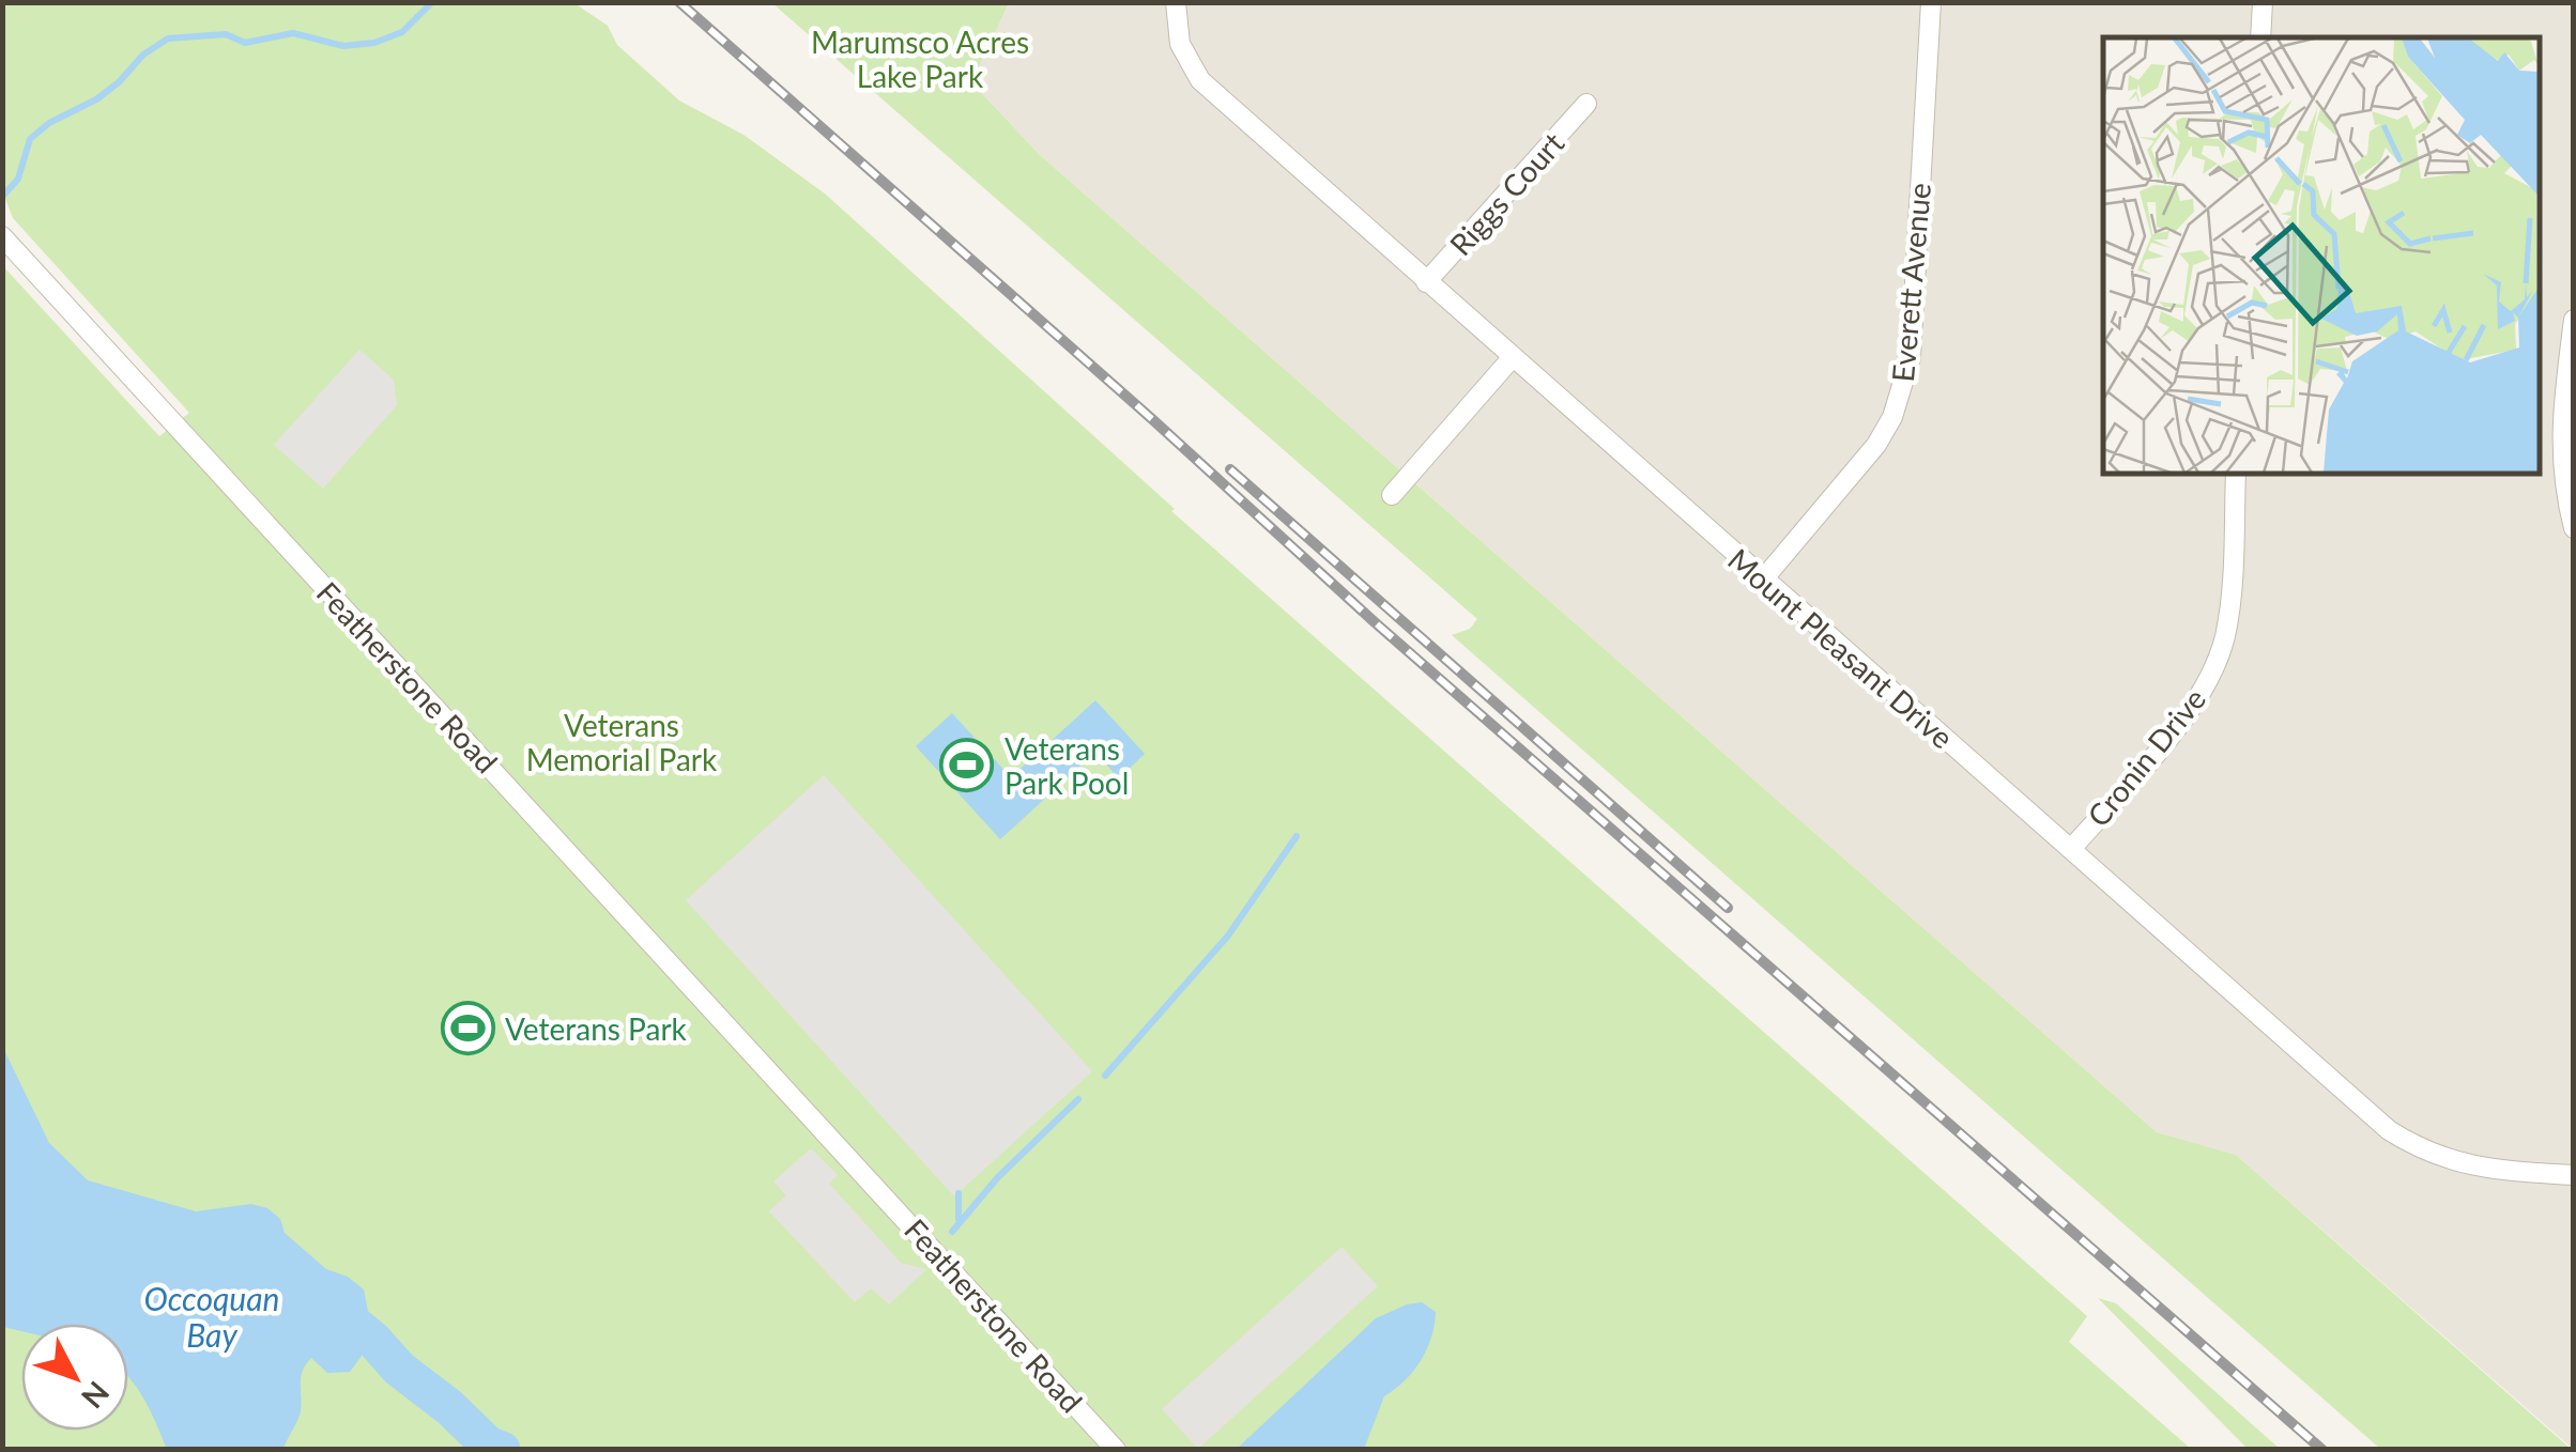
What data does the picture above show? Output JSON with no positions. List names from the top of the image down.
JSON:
{
  "streets": {
    "street": [
      "Riggs Court",
      "Everett Avenue",
      "Mount Pleasant Drive",
      "Featherstone Road",
      "Cronin Drive"
    ]
  },
  "crossings": [
    ["Riggs Court", "Mount Pleasant Drive"],
    ["Everett Avenue", "Mount Pleasant Drive"],
    ["Mount Pleasant Drive", "Cronin Drive"]
  ],
  "water": ["Occoquan Bay"],
  "parks": ["Marumsco Acres Lake Park", "Veterans Memorial Park"],
  "places": {
    "sports": ["Veterans Park Pool", "Veterans Park"]
  },
  "north": "bottom right"
}
